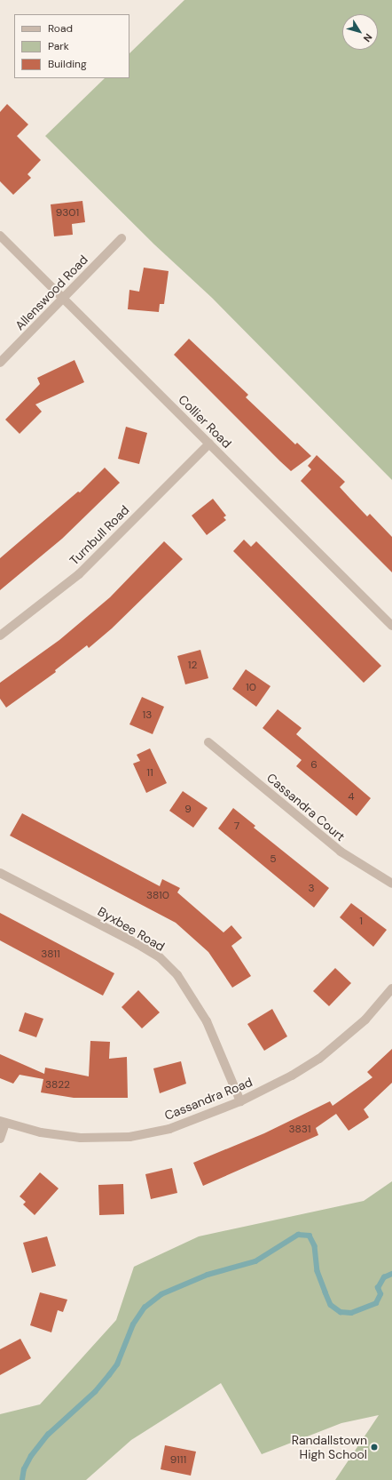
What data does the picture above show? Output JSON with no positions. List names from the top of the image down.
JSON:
{
  "streets": {
    "street": [
      "Allenswood Road",
      "Collier Road",
      "Turnbull Road",
      "Cassandra Court",
      "Byxbee Road",
      "Cassandra Road"
    ]
  },
  "crossings": [
    ["Allenswood Road", "Collier Road"],
    ["Collier Road", "Turnbull Road"],
    ["Byxbee Road", "Cassandra Road"]
  ],
  "places": ["Randallstown High School"],
  "house_numbers": [
    "9301",
    "12",
    "10",
    "13",
    "6",
    "11",
    "4",
    "9",
    "7",
    "5",
    "3",
    "3810",
    "1",
    "3811",
    "3822",
    "3831",
    "9111"
  ],
  "legend": ["Road", "Park", "Building"],
  "north": "bottom right"
}
